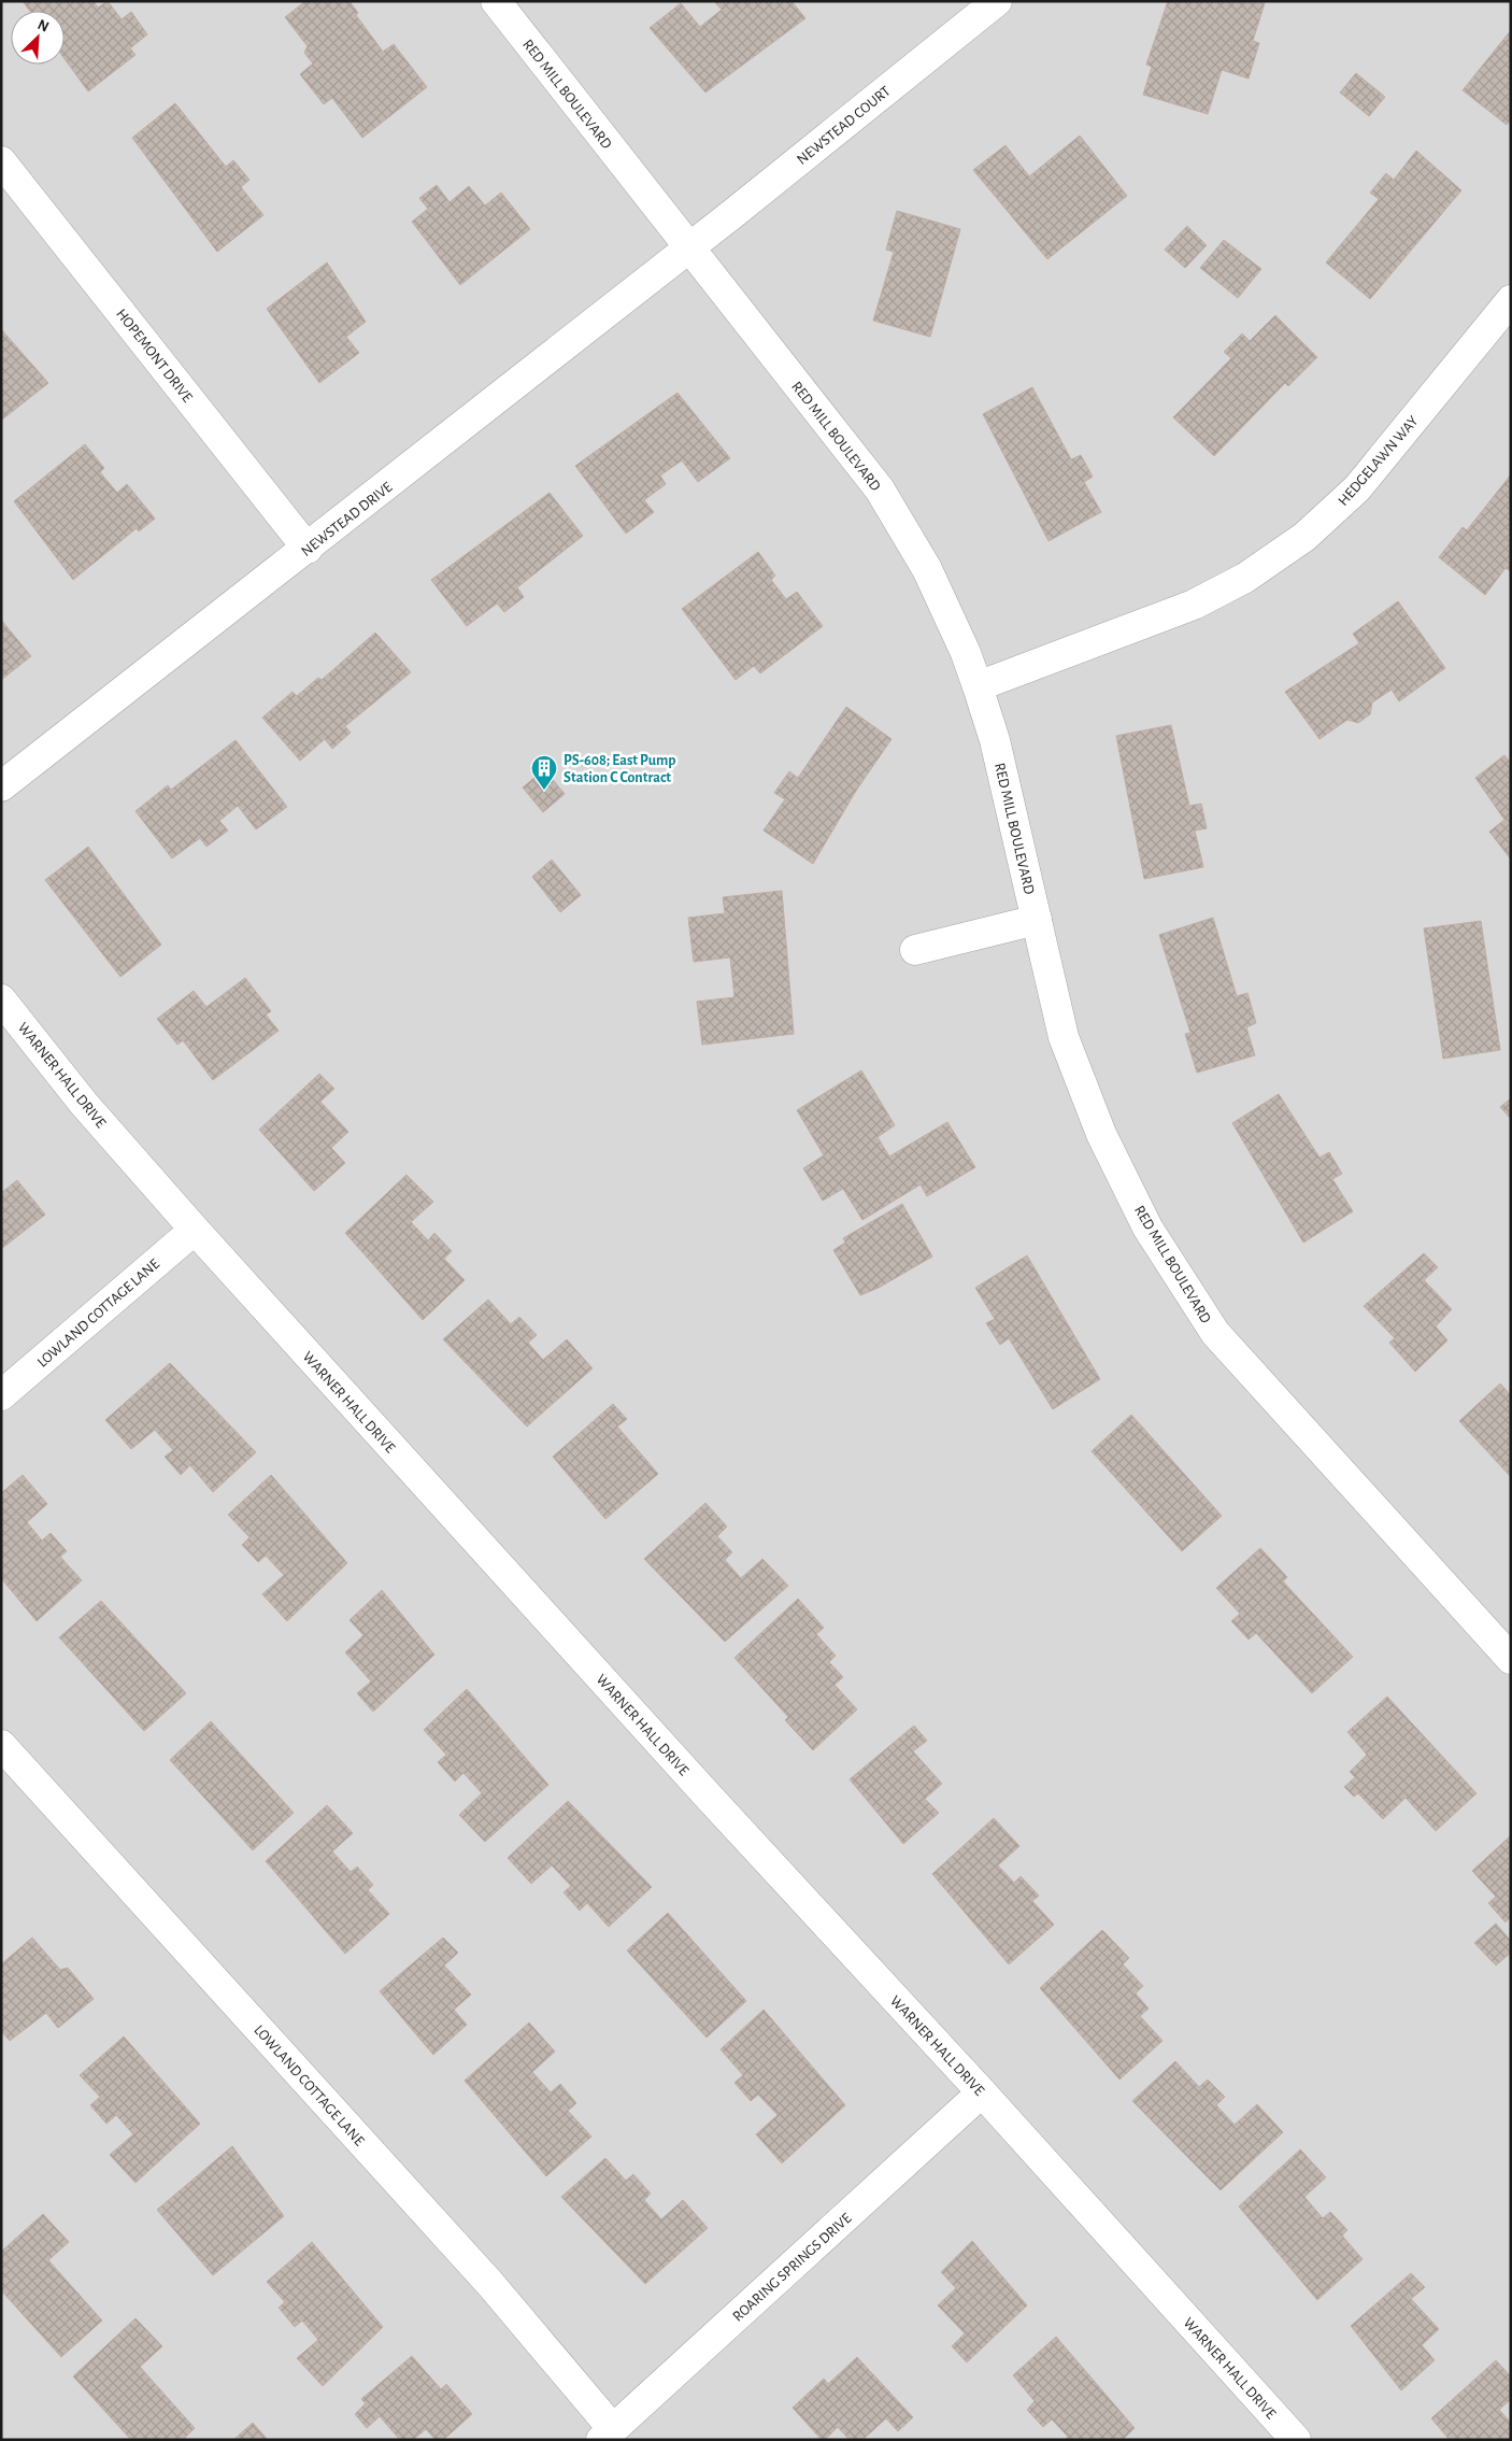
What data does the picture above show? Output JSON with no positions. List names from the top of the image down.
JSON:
{
  "streets": {
    "street": [
      "RED MILL BOULEVARD",
      "NEWSTEAD COURT",
      "HOPEMONT DRIVE",
      "HEDGELAWN WAY",
      "NEWSTEAD DRIVE",
      "WARNER HALL DRIVE",
      "LOWLAND COTTAGE LANE",
      "ROARING SPRINGS DRIVE"
    ]
  },
  "crossings": [
    ["RED MILL BOULEVARD", "NEWSTEAD COURT"],
    ["RED MILL BOULEVARD", "HEDGELAWN WAY"],
    ["RED MILL BOULEVARD", "NEWSTEAD DRIVE"],
    ["NEWSTEAD COURT", "NEWSTEAD DRIVE"],
    ["HOPEMONT DRIVE", "NEWSTEAD DRIVE"],
    ["WARNER HALL DRIVE", "LOWLAND COTTAGE LANE"],
    ["WARNER HALL DRIVE", "ROARING SPRINGS DRIVE"],
    ["LOWLAND COTTAGE LANE", "ROARING SPRINGS DRIVE"]
  ],
  "places": {
    "building": ["PS-608; East Pump Station C Contract"]
  },
  "north": "top right"
}
